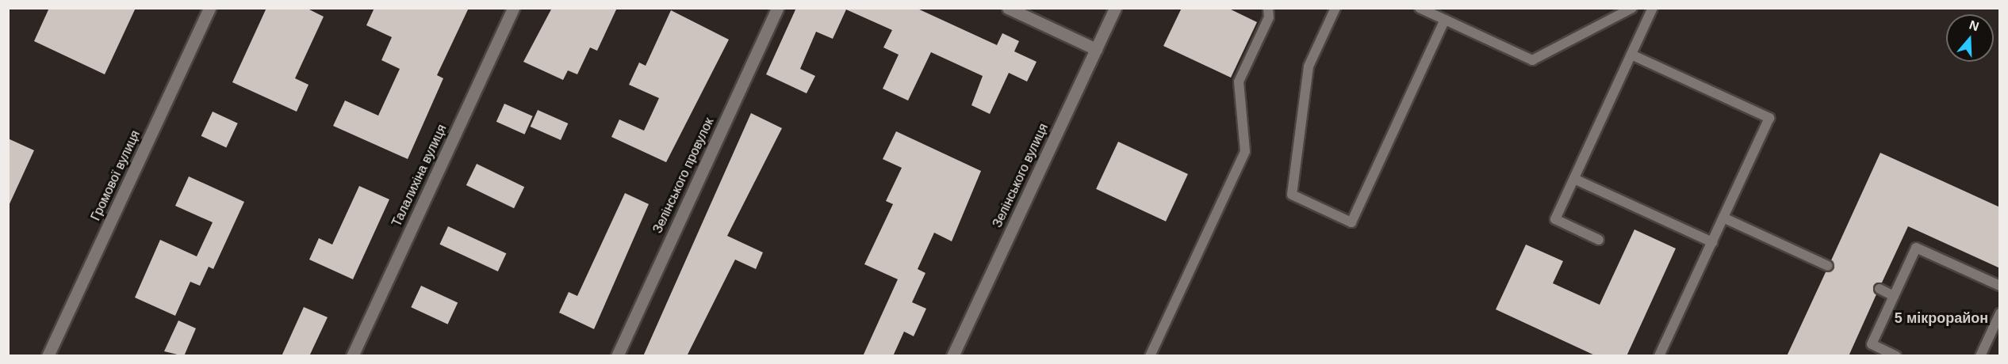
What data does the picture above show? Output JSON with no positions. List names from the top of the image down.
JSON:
{
  "streets": {
    "street": [
      "Громової вулиця",
      "Талалихіна вулиця",
      "Зелінського провулок",
      "Зелінського вулиця"
    ]
  },
  "districts": ["5 мікрорайон"],
  "north": "top"
}
